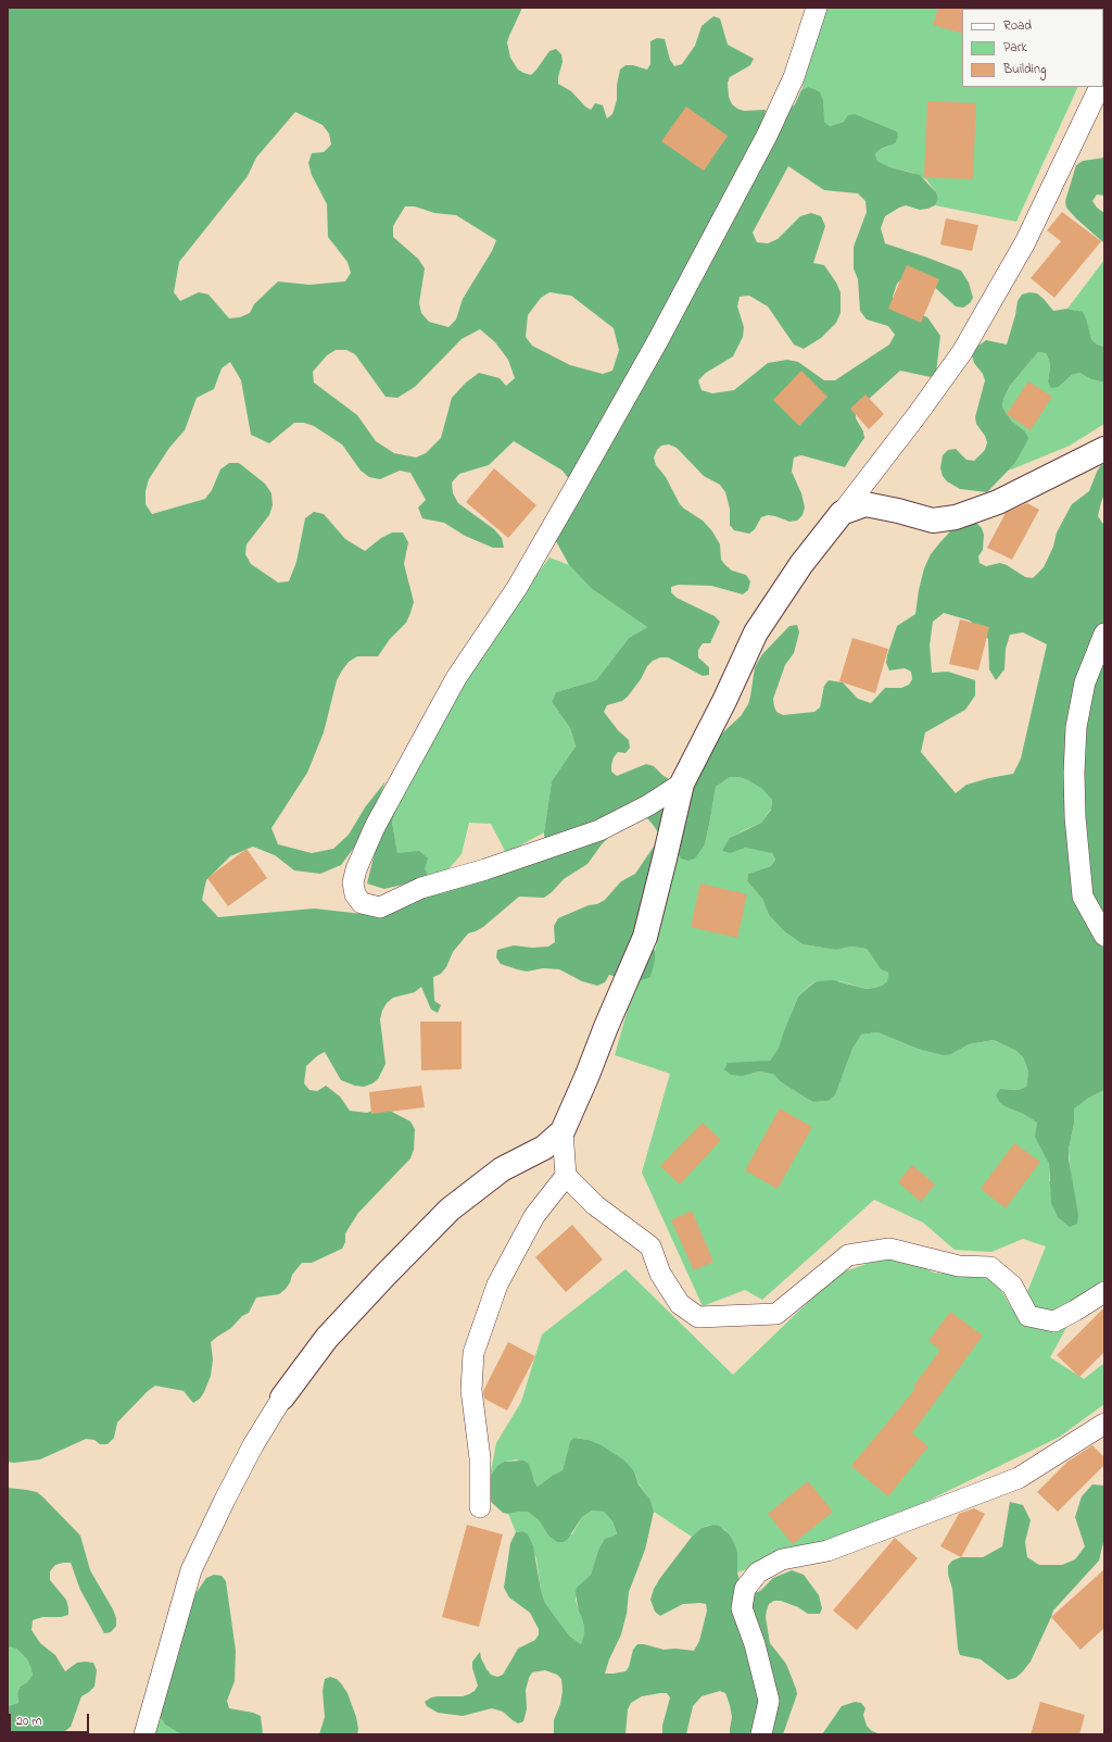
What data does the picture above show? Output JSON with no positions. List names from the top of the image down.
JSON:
{
  "legend": ["Road", "Park", "Building"],
  "scale_bar": "20 m"
}
